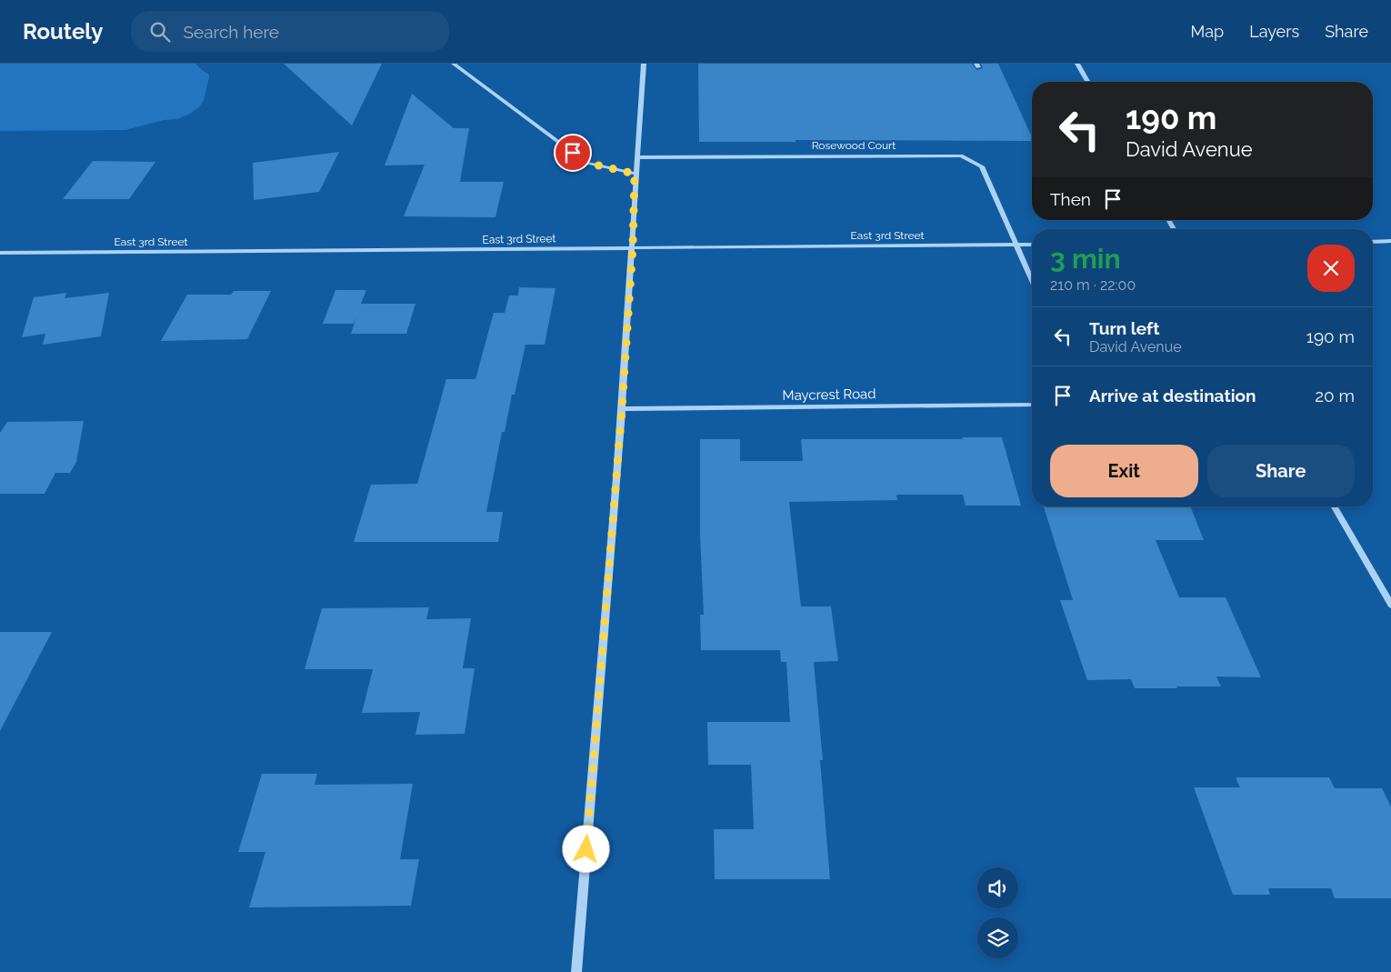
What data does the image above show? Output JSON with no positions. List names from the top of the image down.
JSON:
{
  "streets": {
    "street": ["Rosewood Court", "East 3rd Street", "Maycrest Road"]
  },
  "crossings": [
    ["Rosewood Court", "East 3rd Street"]
  ],
  "page": {
    "header": "Routely",
    "search": "Search here",
    "nav": ["Map", "Layers", "Share"],
    "turn": ["190 m", "David Avenue"],
    "then": "Then",
    "heading": ["3 min", "210 m · 22:00"],
    "list": [
      {
        "name": "Turn left",
        "note": "David Avenue",
        "value": "190 m"
      },
      {
        "name": "Arrive at destination",
        "value": "20 m"
      }
    ],
    "buttons": ["Exit", "Share"]
  }
}
